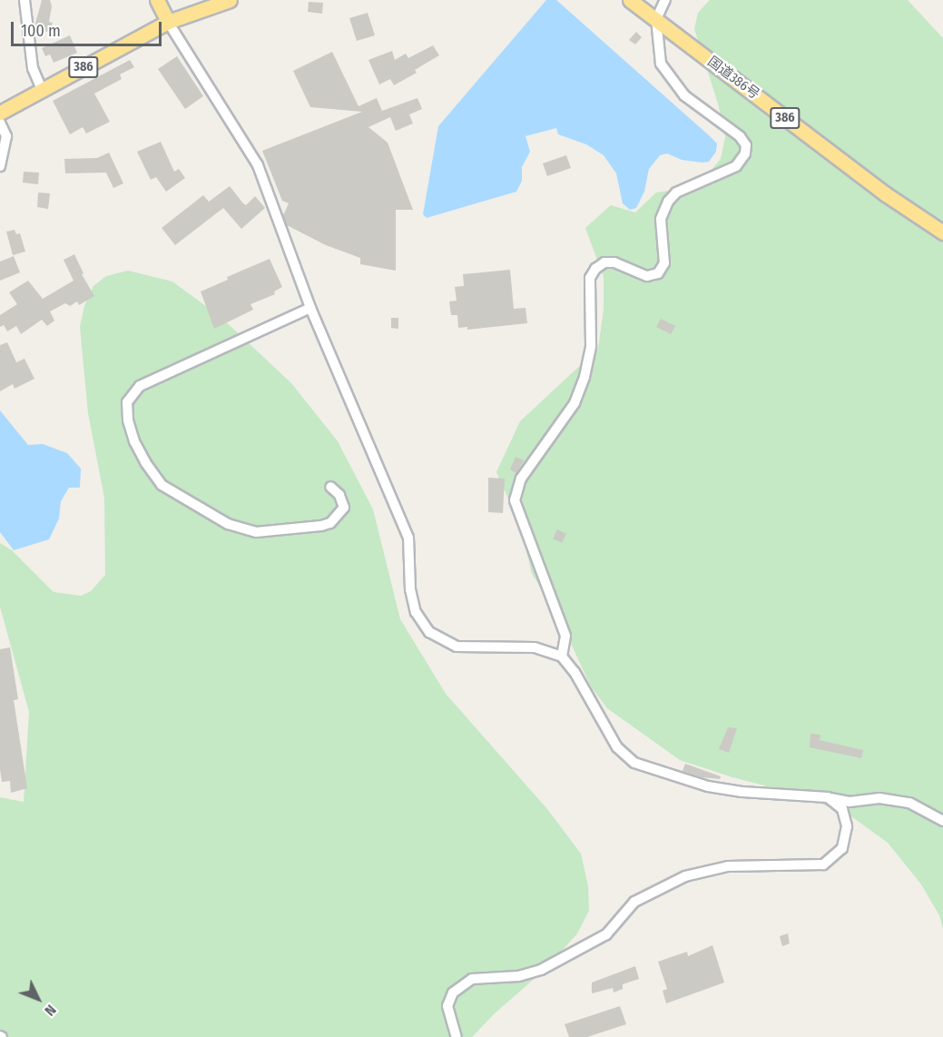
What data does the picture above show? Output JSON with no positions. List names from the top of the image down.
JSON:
{
  "streets": {
    "highway": ["386", "国道386号"]
  },
  "scale_bar": "100 m",
  "north": "bottom right"
}
